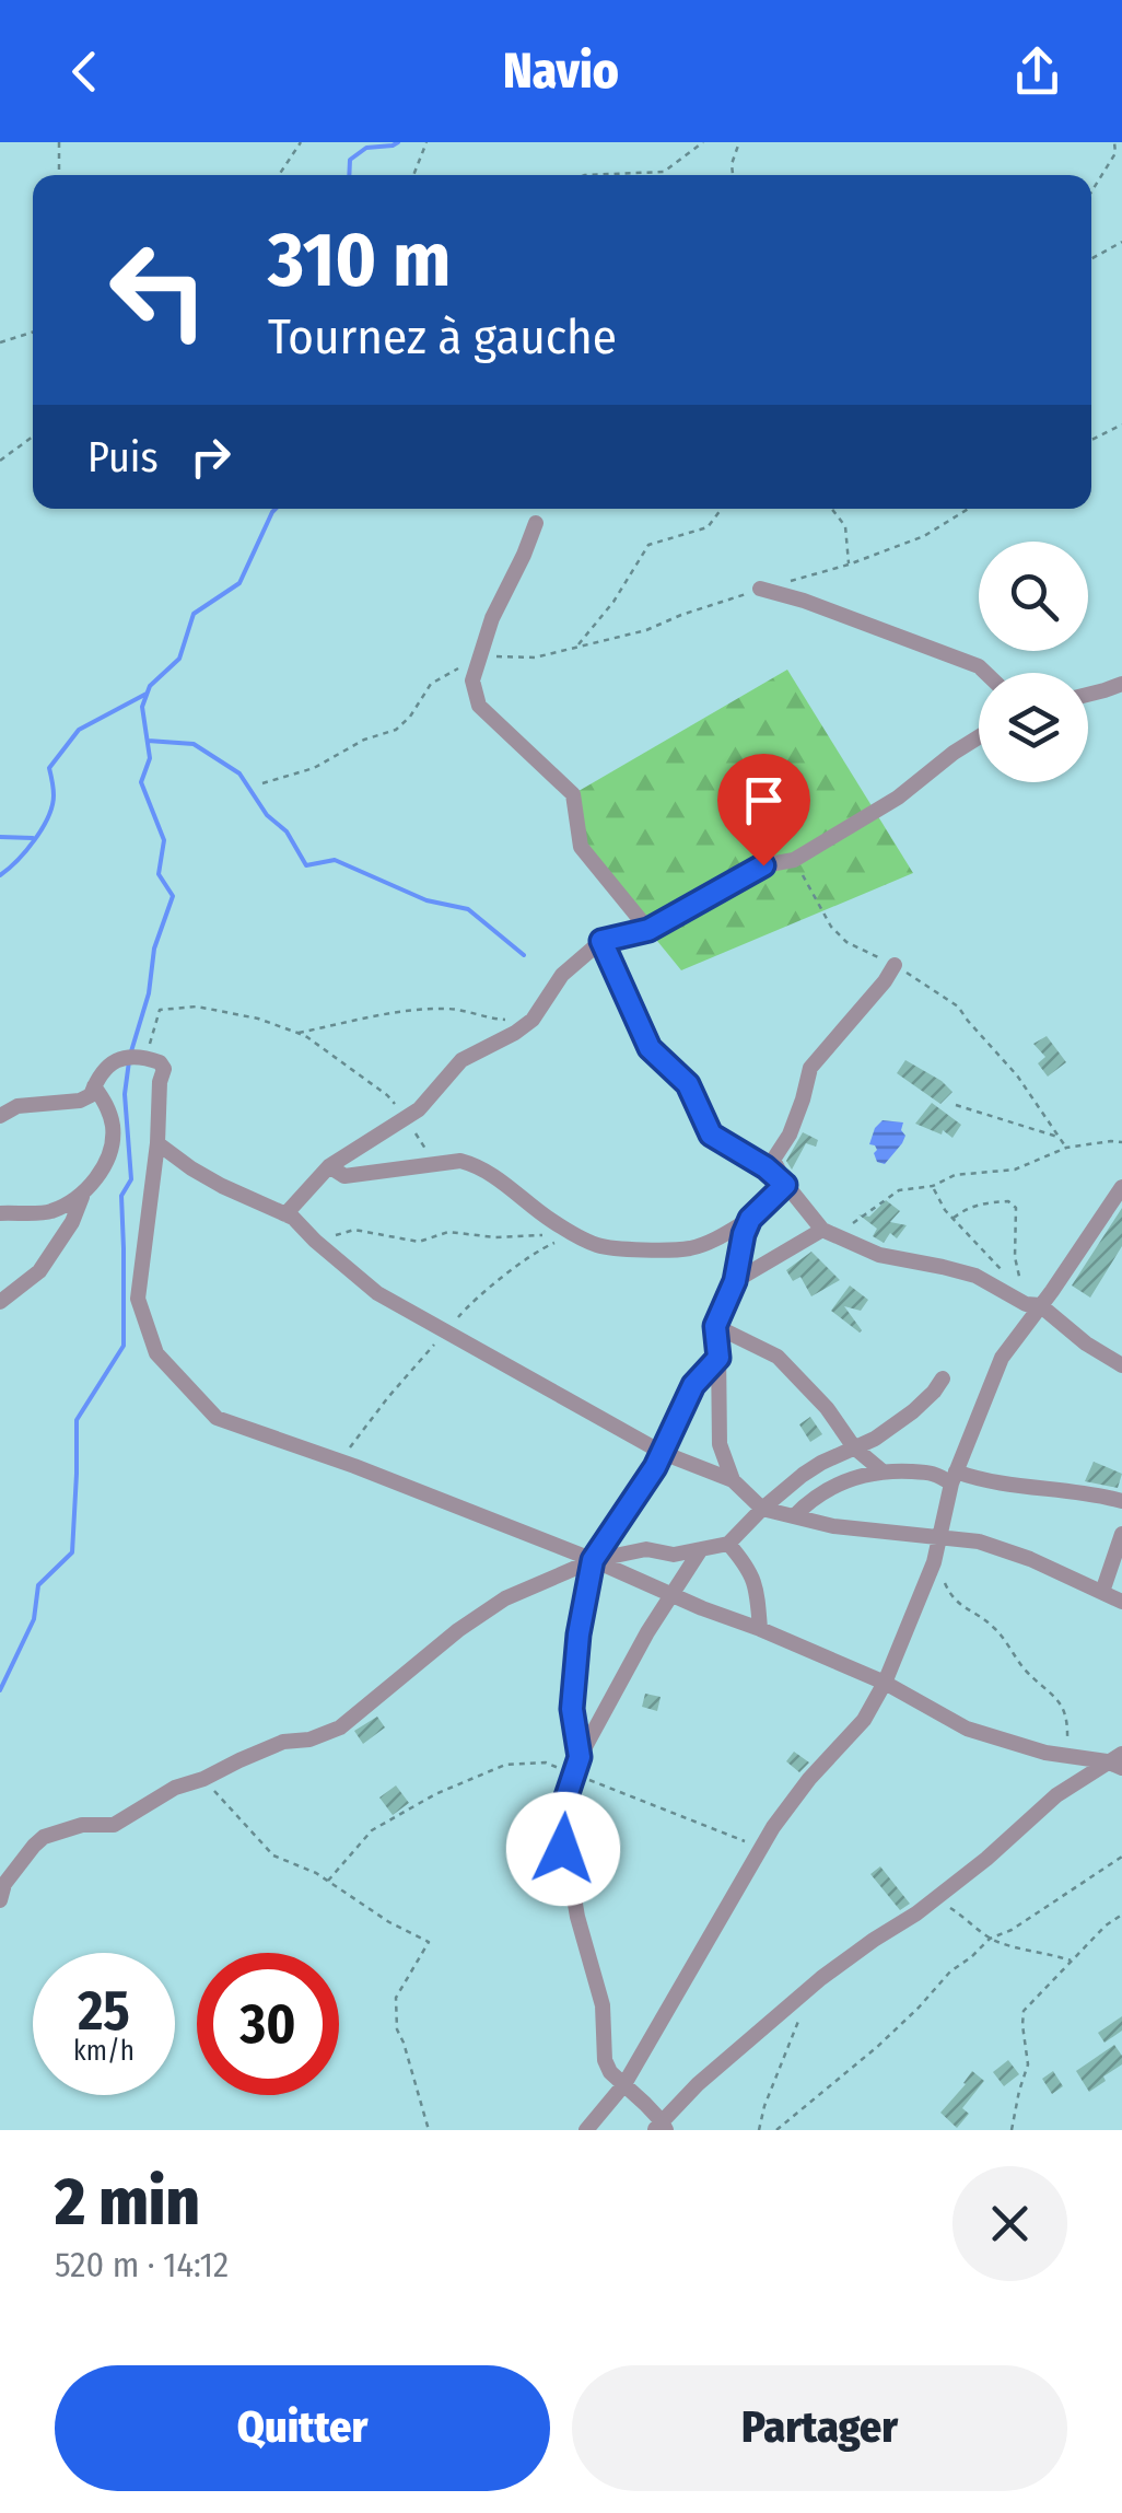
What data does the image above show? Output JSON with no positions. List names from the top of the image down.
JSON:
{
  "page": {
    "header": "Navio",
    "turn": ["310 m", "Tournez à gauche"],
    "then": "Puis",
    "speed": "25 km/h",
    "limit": "30",
    "heading": ["2 min", "520 m · 14:12"],
    "buttons": ["Quitter", "Partager"]
  }
}
